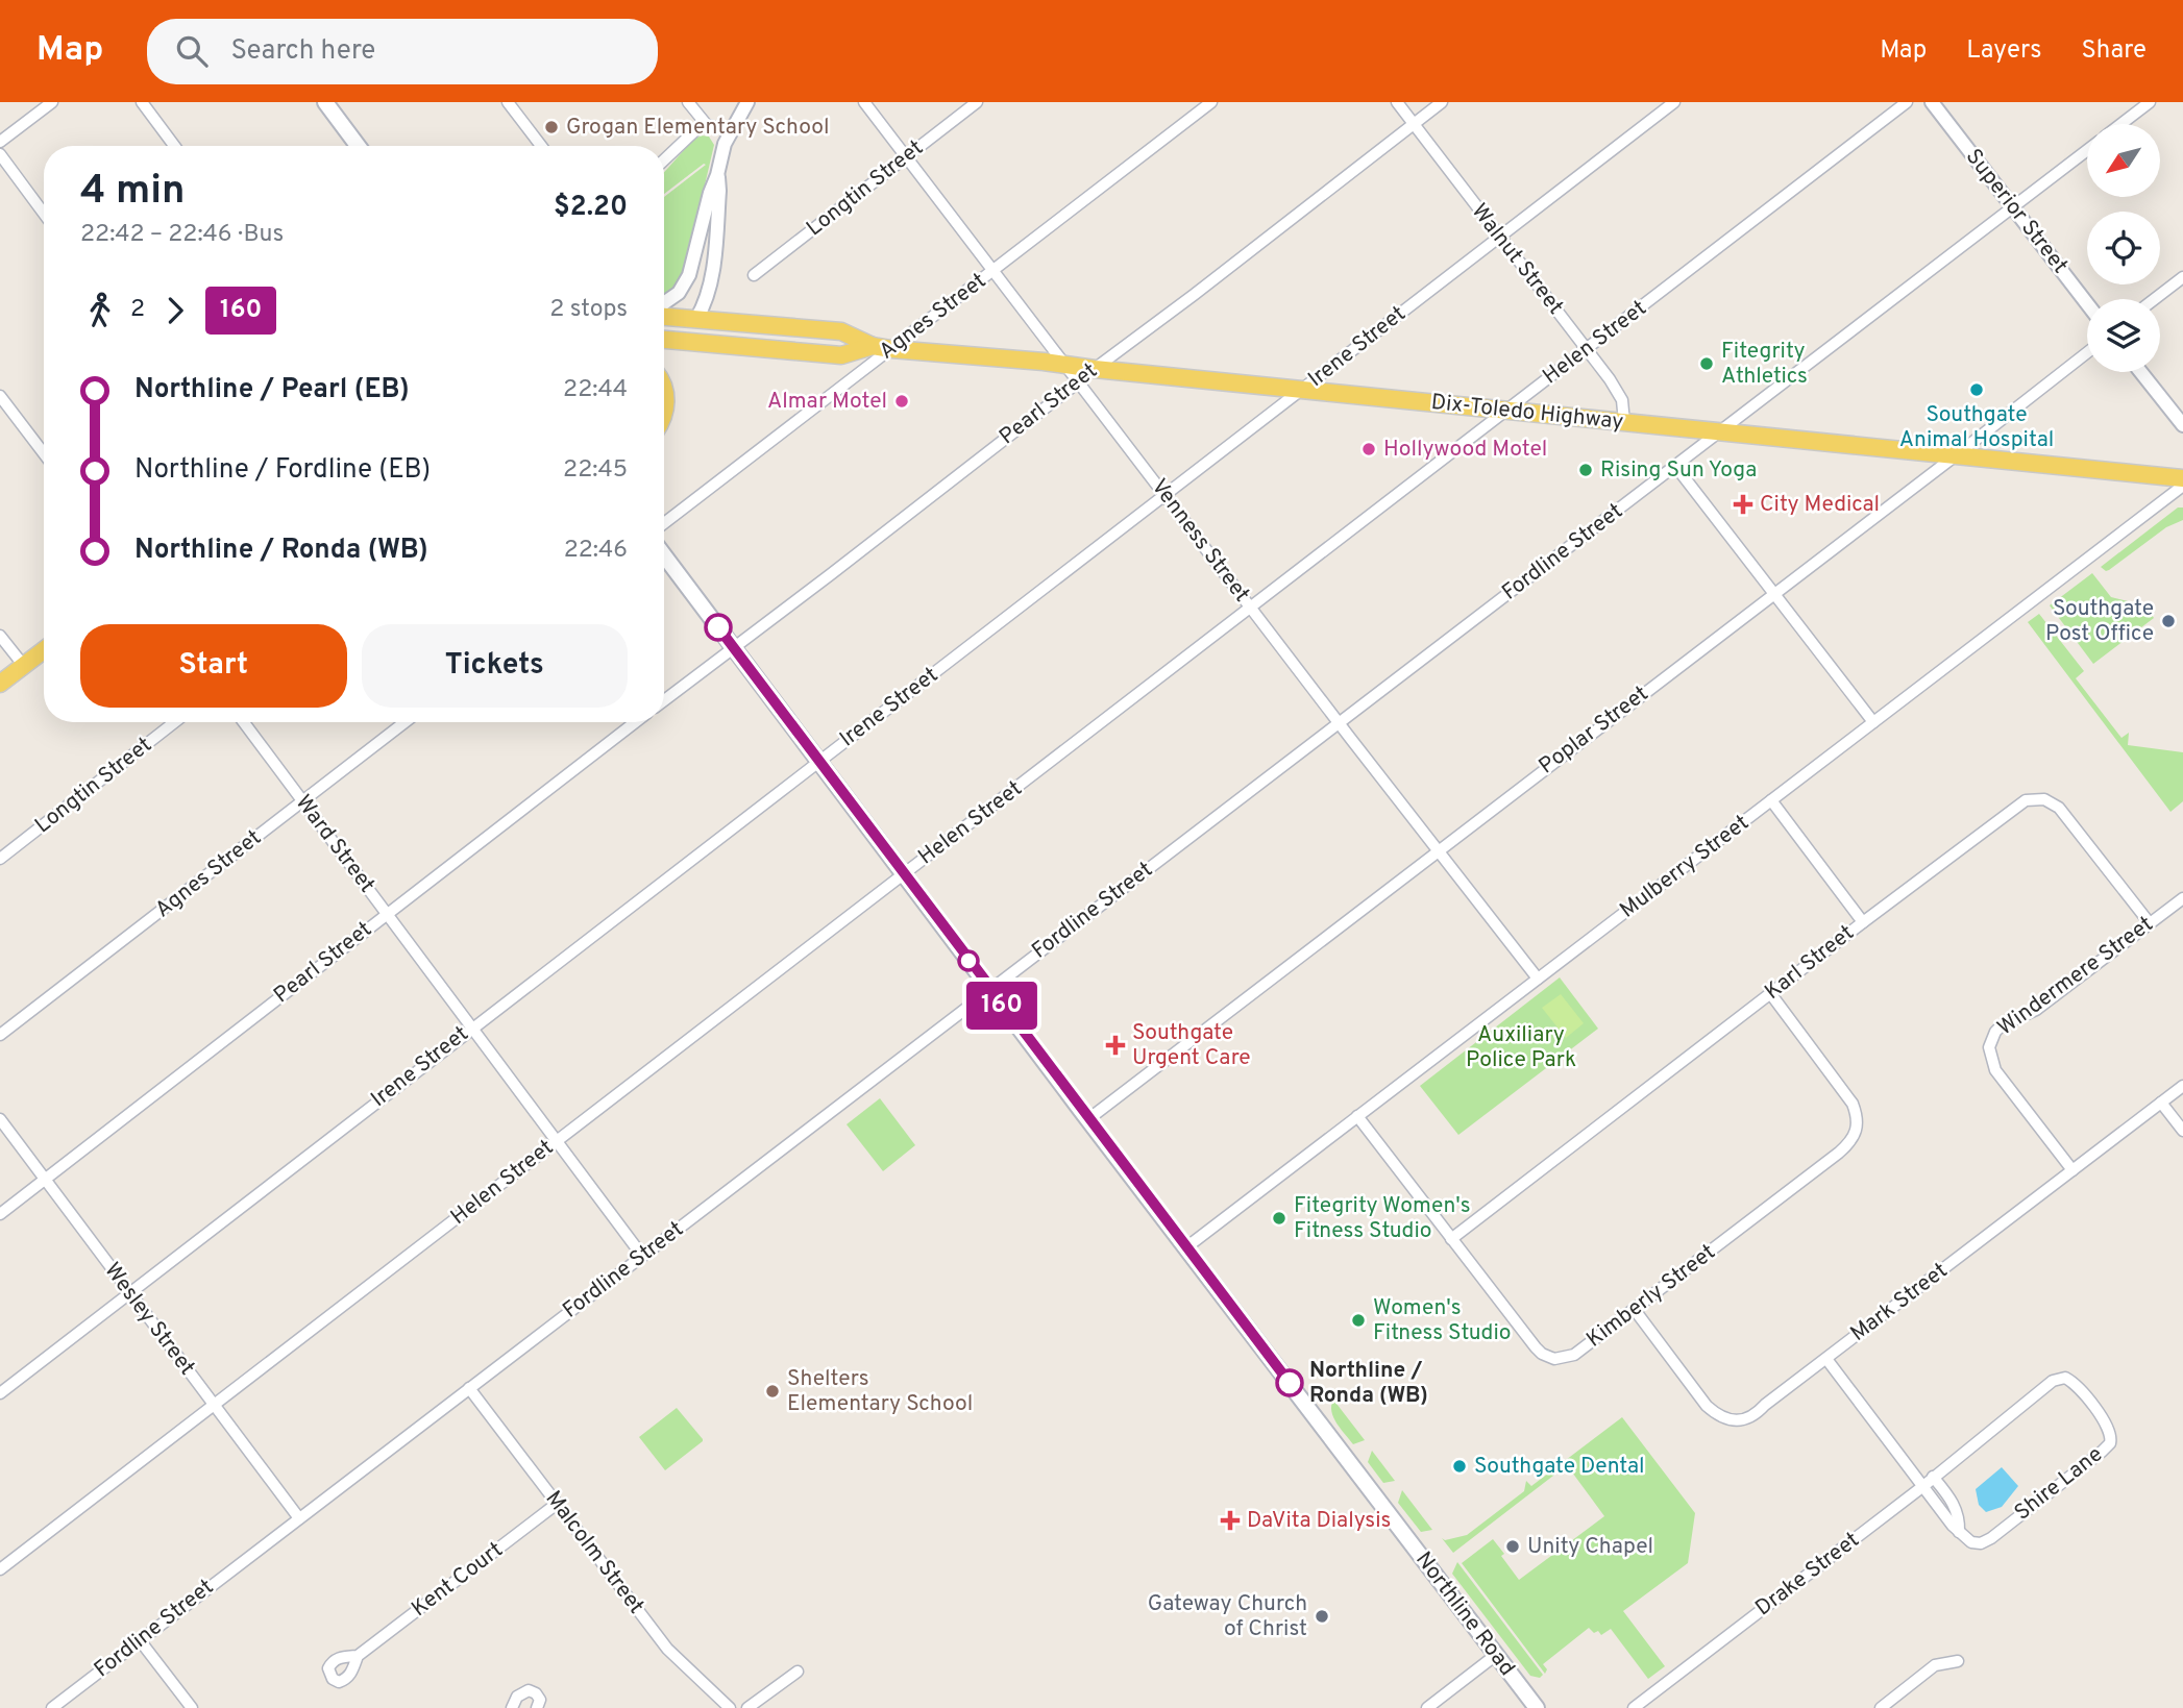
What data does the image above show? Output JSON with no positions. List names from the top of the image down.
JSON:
{
  "streets": {
    "main road": ["Dix-Toledo Highway", "Northline Road"],
    "street": [
      "Longtin Street",
      "Superior Street",
      "Walnut Street",
      "Agnes Street",
      "Helen Street",
      "Irene Street",
      "Pearl Street",
      "Venness Street",
      "Fordline Street",
      "Poplar Street",
      "Ward Street",
      "Mulberry Street",
      "Karl Street",
      "Windermere Street",
      "Kimberly Street",
      "Mark Street",
      "Wesley Street",
      "Shire Lane",
      "Malcolm Street",
      "Drake Street",
      "Kent Court"
    ]
  },
  "crossings": [
    ["Longtin Street", "Venness Street"],
    ["Superior Street", "Fordline Street"],
    ["Walnut Street", "Helen Street"],
    ["Walnut Street", "Irene Street"],
    ["Walnut Street", "Pearl Street"],
    ["Walnut Street", "Dix-Toledo Highway"],
    ["Agnes Street", "Dix-Toledo Highway"],
    ["Agnes Street", "Venness Street"],
    ["Agnes Street", "Ward Street"],
    ["Helen Street", "Dix-Toledo Highway"],
    ["Helen Street", "Venness Street"],
    ["Helen Street", "Ward Street"],
    ["Helen Street", "Wesley Street"],
    ["Helen Street", "Northline Road"],
    ["Irene Street", "Dix-Toledo Highway"],
    ["Irene Street", "Venness Street"],
    ["Irene Street", "Ward Street"],
    ["Irene Street", "Wesley Street"],
    ["Irene Street", "Northline Road"],
    ["Pearl Street", "Dix-Toledo Highway"],
    ["Pearl Street", "Venness Street"],
    ["Pearl Street", "Ward Street"],
    ["Pearl Street", "Wesley Street"],
    ["Pearl Street", "Northline Road"],
    ["Dix-Toledo Highway", "Venness Street"],
    ["Dix-Toledo Highway", "Fordline Street"],
    ["Dix-Toledo Highway", "Poplar Street"],
    ["Venness Street", "Fordline Street"],
    ["Venness Street", "Poplar Street"],
    ["Venness Street", "Mulberry Street"],
    ["Fordline Street", "Ward Street"],
    ["Fordline Street", "Wesley Street"],
    ["Fordline Street", "Malcolm Street"],
    ["Fordline Street", "Northline Road"],
    ["Poplar Street", "Northline Road"],
    ["Mulberry Street", "Kimberly Street"],
    ["Mulberry Street", "Northline Road"],
    ["Karl Street", "Windermere Street"],
    ["Karl Street", "Kimberly Street"],
    ["Windermere Street", "Mark Street"],
    ["Kimberly Street", "Mark Street"],
    ["Shire Lane", "Drake Street"],
    ["Malcolm Street", "Kent Court"]
  ],
  "parks": ["Auxiliary Police Park"],
  "places": {
    "other": [
      "Grogan Elementary School",
      "Fitegrity Athletics",
      "Southgate Animal Hospital",
      "Almar Motel",
      "Hollywood Motel",
      "Rising Sun Yoga",
      "Southgate Post Office",
      "Fitegrity Women's Fitness Studio",
      "Women's Fitness Studio",
      "Northline / Ronda (WB)",
      "Shelters Elementary School",
      "Southgate Dental",
      "Unity Chapel",
      "Gateway Church of Christ"
    ],
    "health": ["City Medical", "Southgate Urgent Care", "DaVita Dialysis"]
  },
  "lines": ["bus line 160"],
  "north": "bottom left",
  "page": {
    "header": "Map",
    "search": "Search here",
    "nav": ["Map", "Layers", "Share"],
    "on_map": "160",
    "heading": ["4 min", "22:42 – 22:46 · Bus", "$2.20"],
    "legs": ["2", "160", "2 stops"],
    "list": [
      {
        "name": "Northline / Pearl (EB)",
        "value": "22:44"
      },
      {
        "name": "Northline / Fordline (EB)",
        "value": "22:45"
      },
      {
        "name": "Northline / Ronda (WB)",
        "value": "22:46"
      }
    ],
    "buttons": ["Start", "Tickets"]
  }
}
